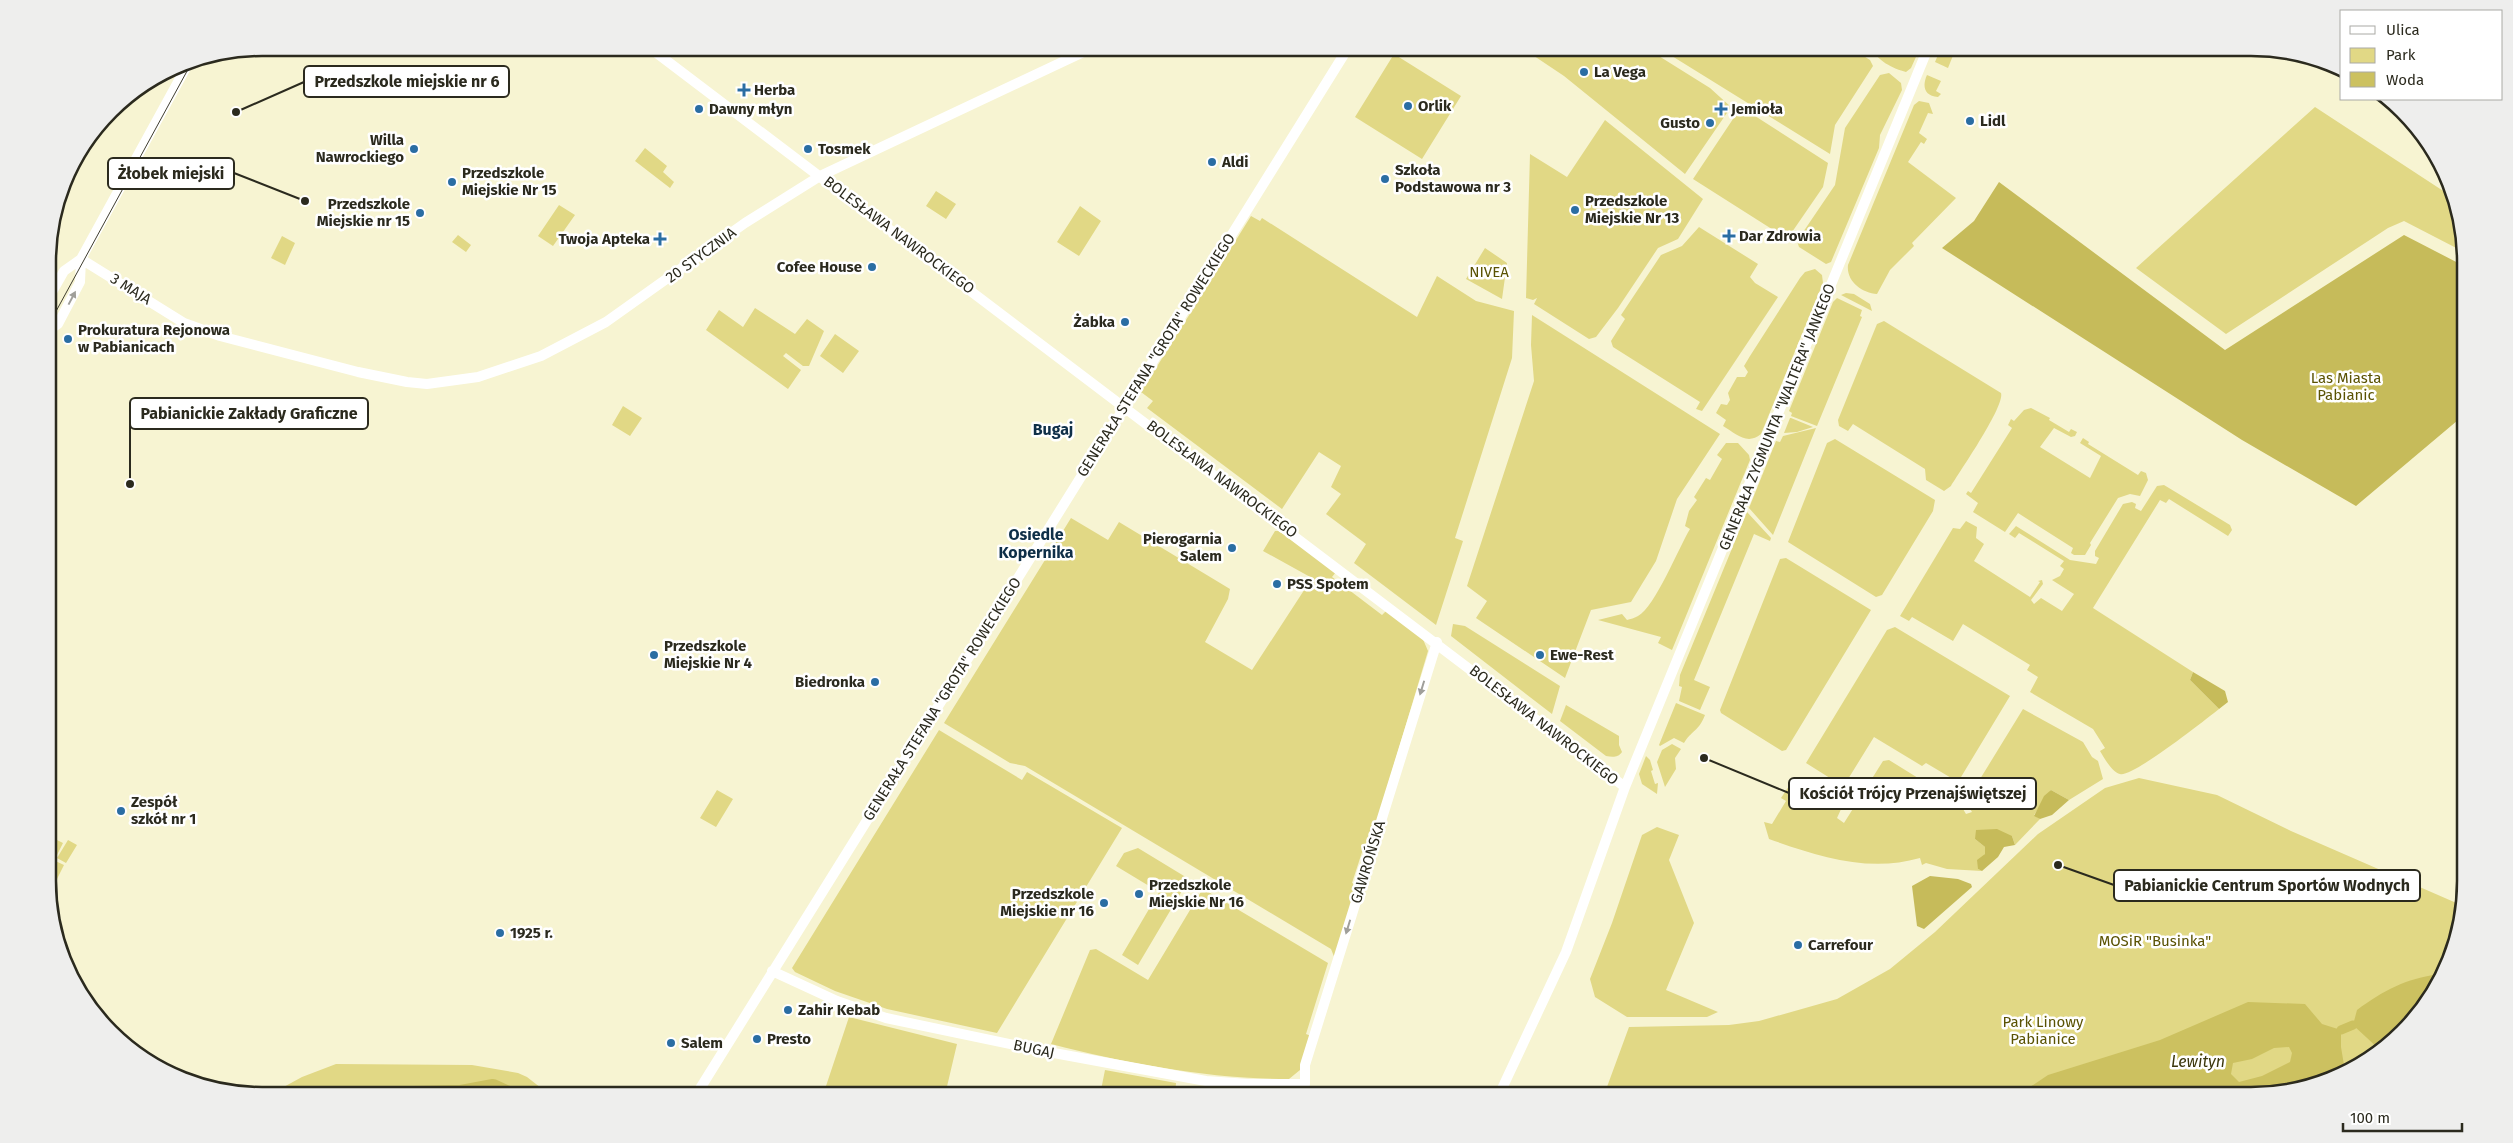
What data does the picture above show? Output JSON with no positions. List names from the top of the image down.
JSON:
{
  "streets": {
    "street": [
      "BOLESŁAWA NAWROCKIEGO",
      "20 STYCZNIA",
      "3 MAJA",
      "GENERAŁA STEFANA \"GROTA\" ROWECKIEGO",
      "GENERAŁA ZYGMUNTA \"WALTERA\" JANKEGO",
      "GAWROŃSKA",
      "BUGAJ"
    ]
  },
  "crossings": [
    ["BOLESŁAWA NAWROCKIEGO", "20 STYCZNIA"],
    ["BOLESŁAWA NAWROCKIEGO", "GENERAŁA STEFANA \"GROTA\" ROWECKIEGO"],
    ["BOLESŁAWA NAWROCKIEGO", "GENERAŁA ZYGMUNTA \"WALTERA\" JANKEGO"],
    ["BOLESŁAWA NAWROCKIEGO", "GAWROŃSKA"],
    ["20 STYCZNIA", "3 MAJA"],
    ["GENERAŁA STEFANA \"GROTA\" ROWECKIEGO", "BUGAJ"],
    ["GAWROŃSKA", "BUGAJ"]
  ],
  "one_way": ["GAWROŃSKA"],
  "districts": ["Bugaj", "Osiedle Kopernika"],
  "water": ["Lewityn"],
  "parks": [
    "NIVEA",
    "Las Miasta Pabianic",
    "MOSiR \"Businka\"",
    "Park Linowy Pabianice"
  ],
  "places": {
    "other": [
      "La Vega",
      "Orlik",
      "Dawny młyn",
      "Przedszkole miejskie nr 6",
      "Lidl",
      "Gusto",
      "Willa Nawrockiego",
      "Tosmek",
      "Aldi",
      "Szkoła Podstawowa nr 3",
      "Przedszkole Miejskie Nr 15",
      "Żłobek miejski",
      "Przedszkole Miejskie Nr 13",
      "Przedszkole Miejskie nr 15",
      "Cofee House",
      "Żabka",
      "Prokuratura Rejonowa w Pabianicach",
      "Pabianickie Zakłady Graficzne",
      "Pierogarnia Salem",
      "PSS Społem",
      "Przedszkole Miejskie Nr 4",
      "Ewe-Rest",
      "Biedronka",
      "Kościół Trójcy Przenajświętszej",
      "Zespół szkół nr 1",
      "Pabianickie Centrum Sportów Wodnych",
      "Przedszkole Miejskie Nr 16",
      "Przedszkole Miejskie nr 16",
      "1925 r.",
      "Carrefour",
      "Zahir Kebab",
      "Presto",
      "Salem"
    ],
    "health": [
      "Herba",
      "Jemioła",
      "Dar Zdrowia",
      "Twoja Apteka"
    ]
  },
  "legend": ["Ulica", "Park", "Woda"],
  "scale_bar": "100 m"
}
